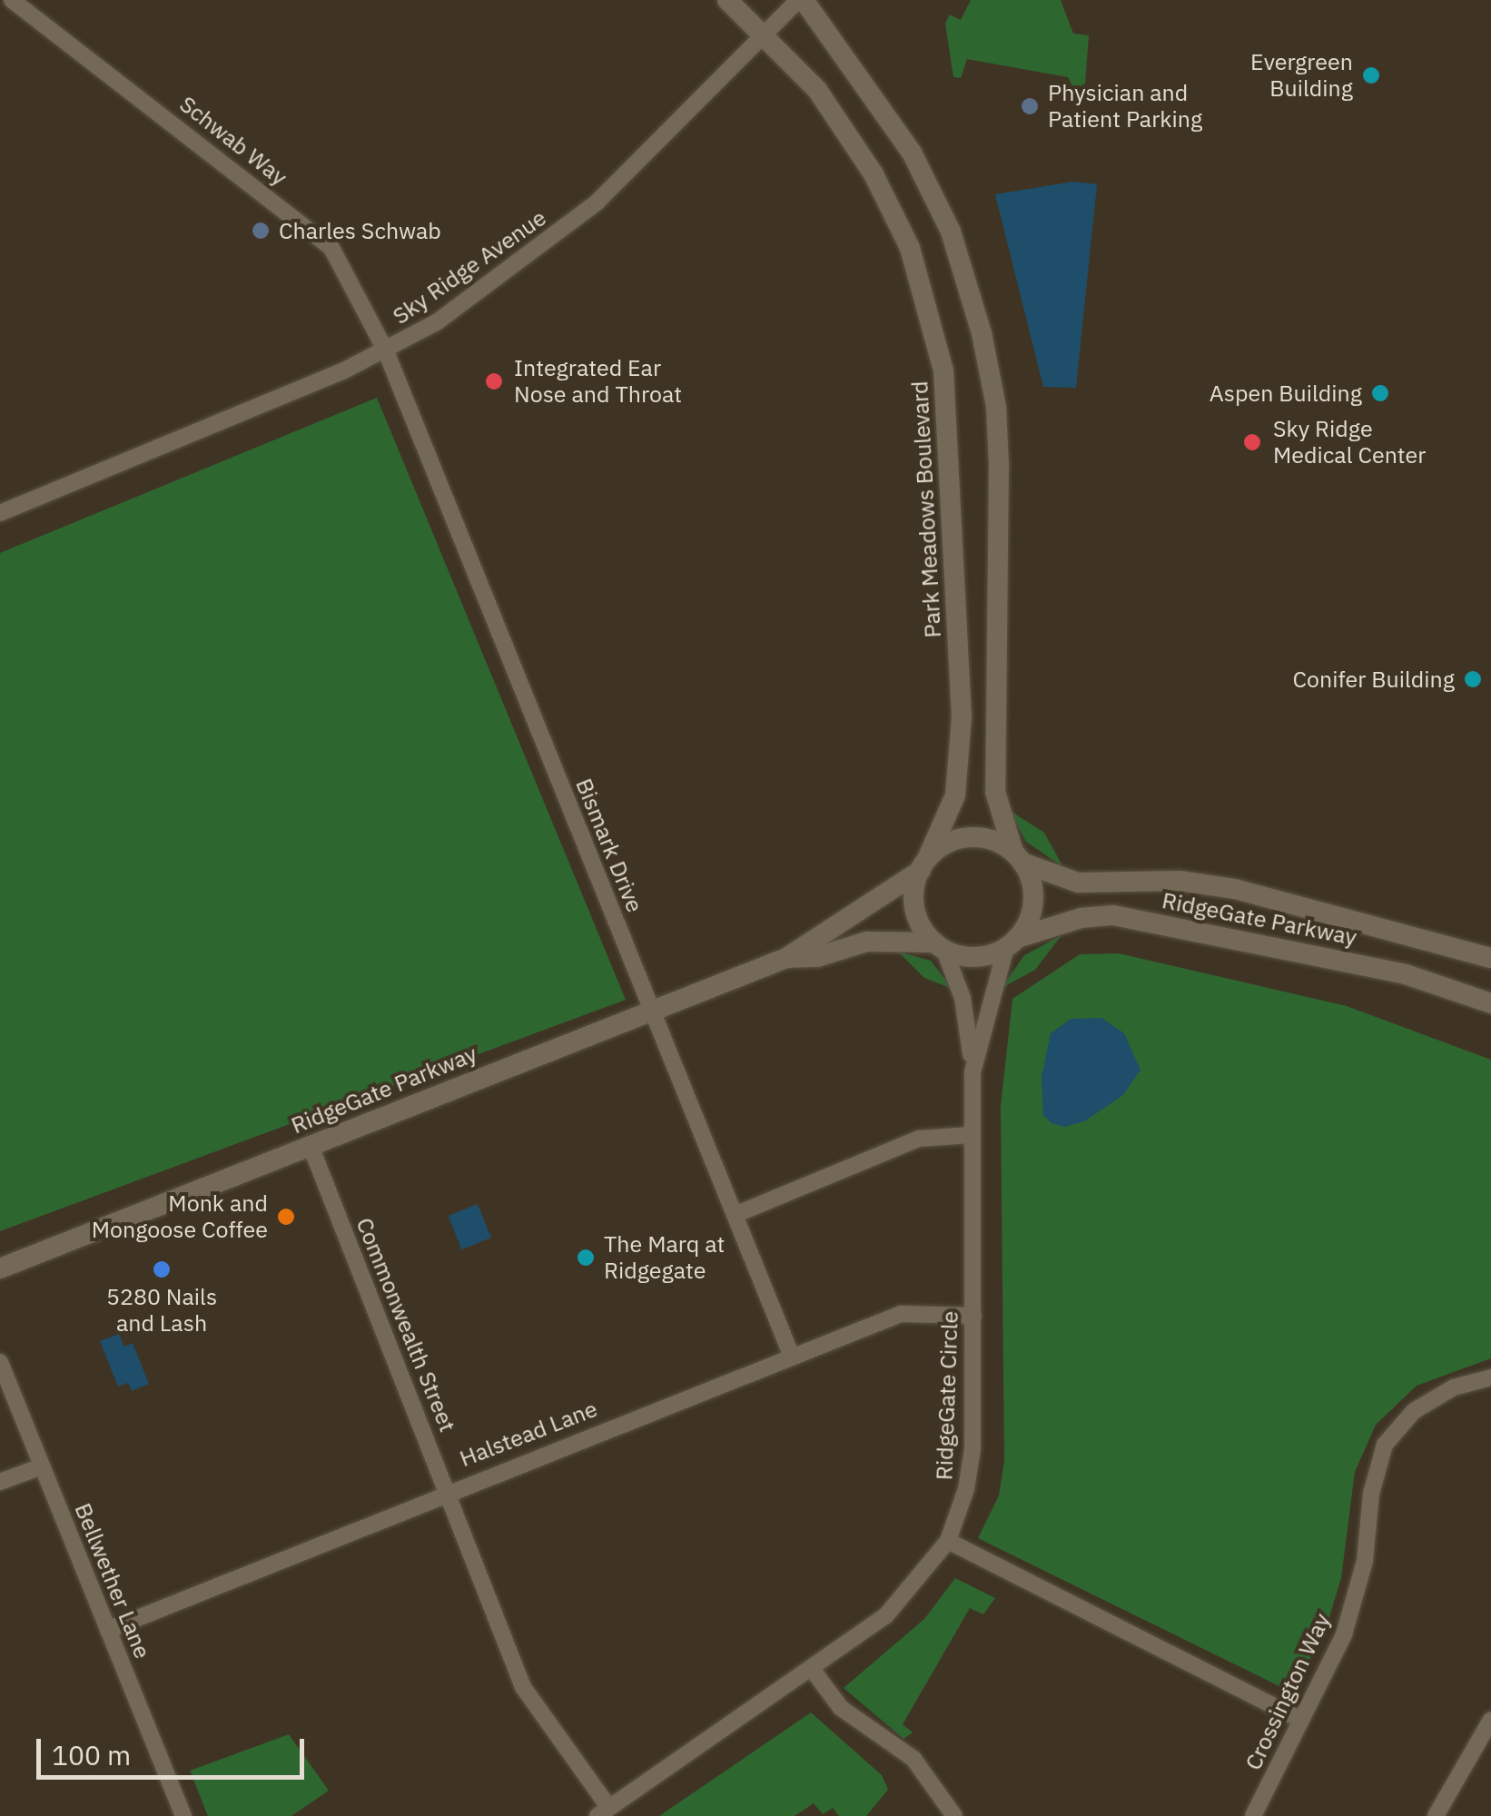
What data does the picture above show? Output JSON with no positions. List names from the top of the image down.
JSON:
{
  "streets": {
    "main road": ["Park Meadows Boulevard", "RidgeGate Parkway"],
    "street": [
      "Schwab Way",
      "Sky Ridge Avenue",
      "Bismark Drive",
      "Commonwealth Street",
      "RidgeGate Circle",
      "Halstead Lane",
      "Bellwether Lane",
      "Crossington Way"
    ]
  },
  "crossings": [
    ["Schwab Way", "Sky Ridge Avenue"],
    ["Schwab Way", "Bismark Drive"],
    ["Sky Ridge Avenue", "Park Meadows Boulevard"],
    ["Sky Ridge Avenue", "Bismark Drive"],
    ["Park Meadows Boulevard", "RidgeGate Parkway"],
    ["Park Meadows Boulevard", "RidgeGate Circle"],
    ["Bismark Drive", "RidgeGate Parkway"],
    ["Bismark Drive", "Halstead Lane"],
    ["RidgeGate Parkway", "Commonwealth Street"],
    ["RidgeGate Parkway", "RidgeGate Circle"],
    ["Commonwealth Street", "RidgeGate Circle"],
    ["Commonwealth Street", "Halstead Lane"],
    ["RidgeGate Circle", "Halstead Lane"],
    ["Halstead Lane", "Bellwether Lane"]
  ],
  "places": [
    "Evergreen Building",
    "Physician and Patient Parking",
    "Charles Schwab",
    "Integrated Ear Nose and Throat",
    "Aspen Building",
    "Sky Ridge Medical Center",
    "Conifer Building",
    "Monk and Mongoose Coffee",
    "The Marq at Ridgegate",
    "5280 Nails and Lash"
  ],
  "scale_bar": "100 m"
}
